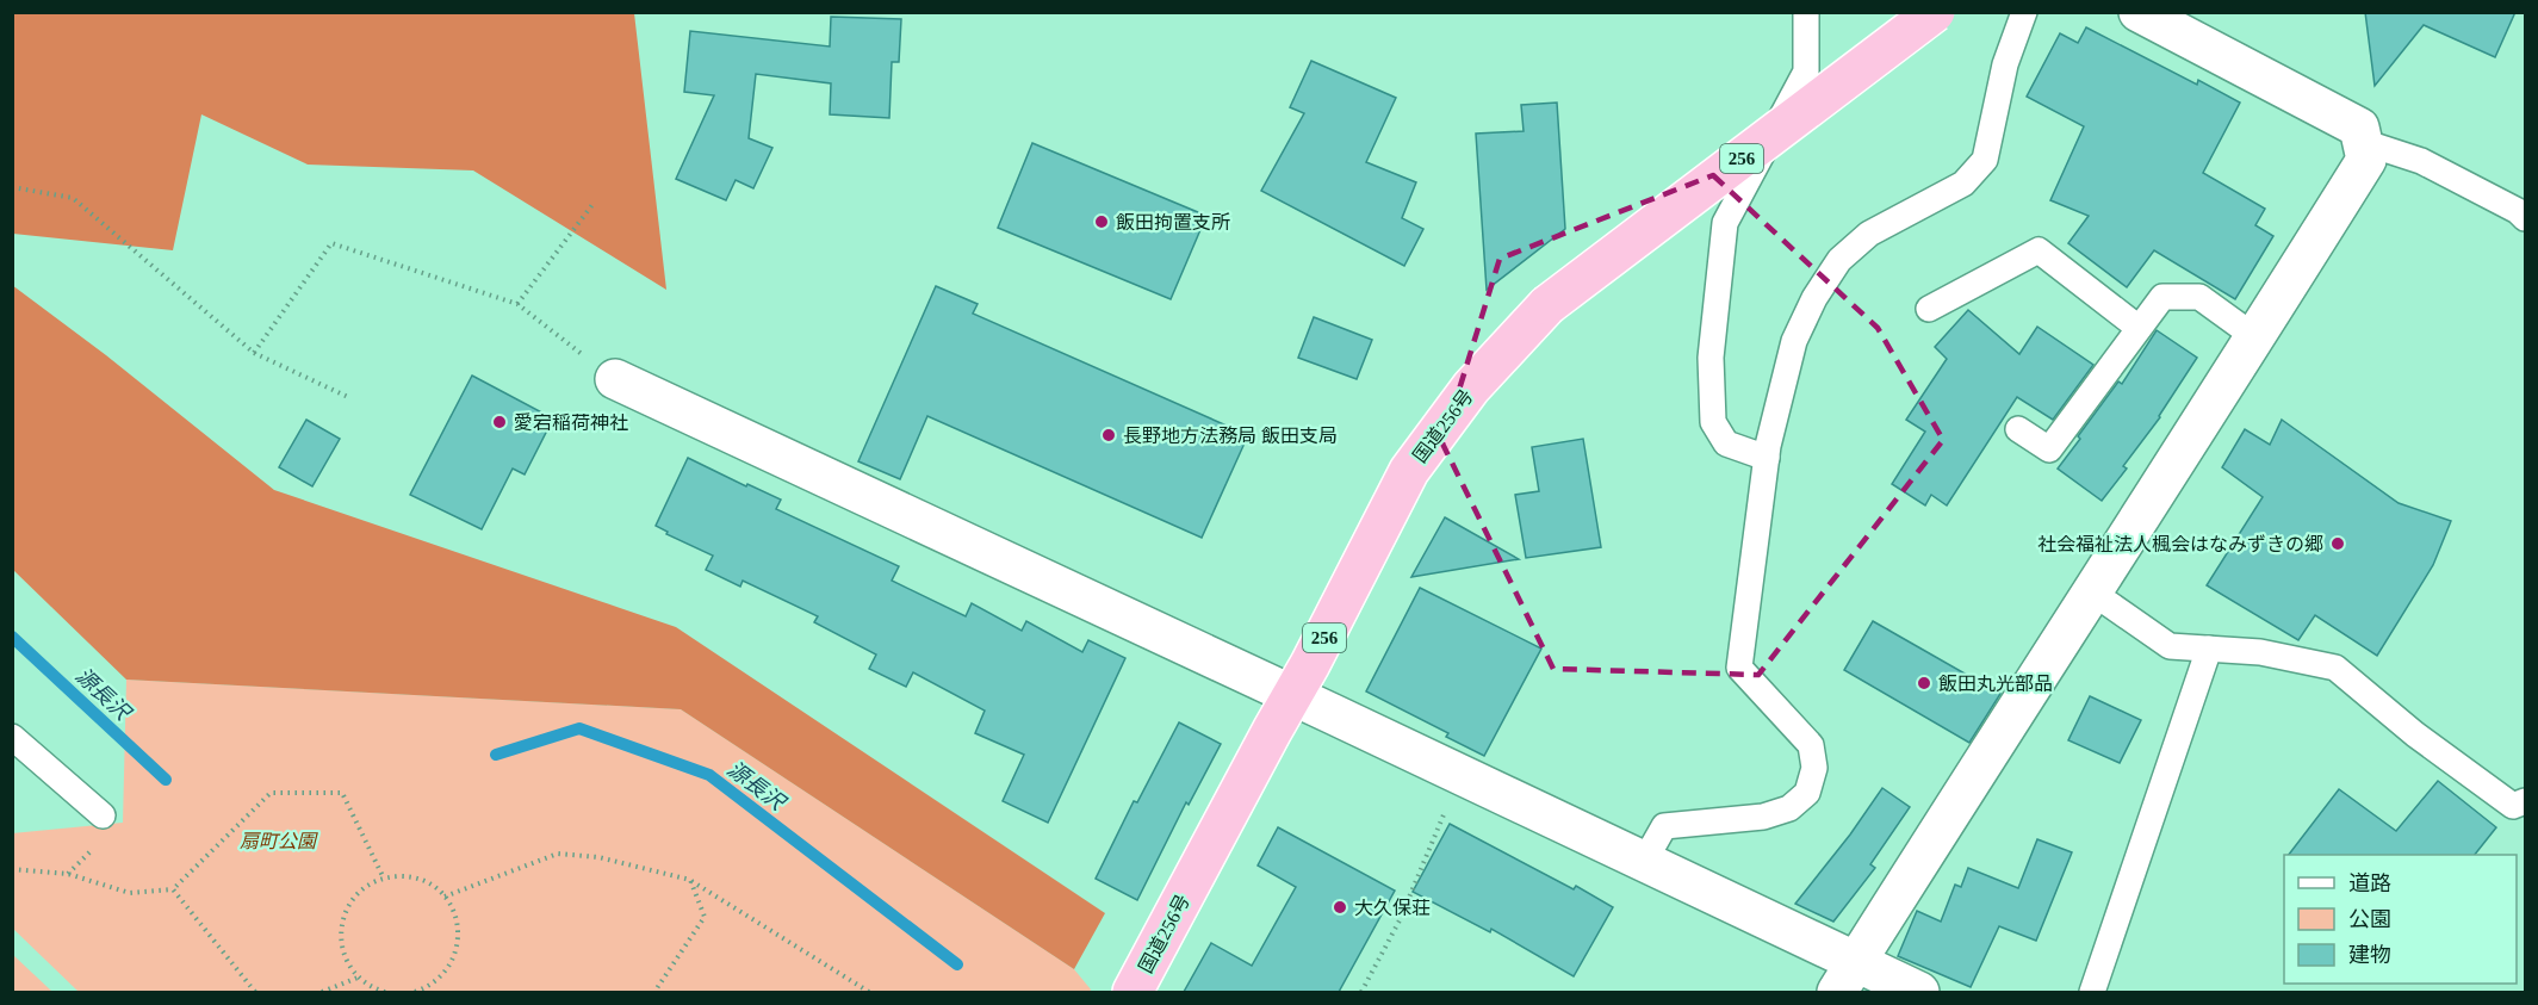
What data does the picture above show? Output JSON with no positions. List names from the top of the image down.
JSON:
{
  "streets": {
    "highway": ["256", "国道256号"]
  },
  "water": ["源長沢"],
  "parks": ["扇町公園"],
  "places": [
    "飯田拘置支所",
    "愛宕稲荷神社",
    "長野地方法務局 飯田支局",
    "社会福祉法人楓会はなみずきの郷",
    "飯田丸光部品",
    "大久保荘"
  ],
  "legend": ["道路", "公園", "建物"]
}
